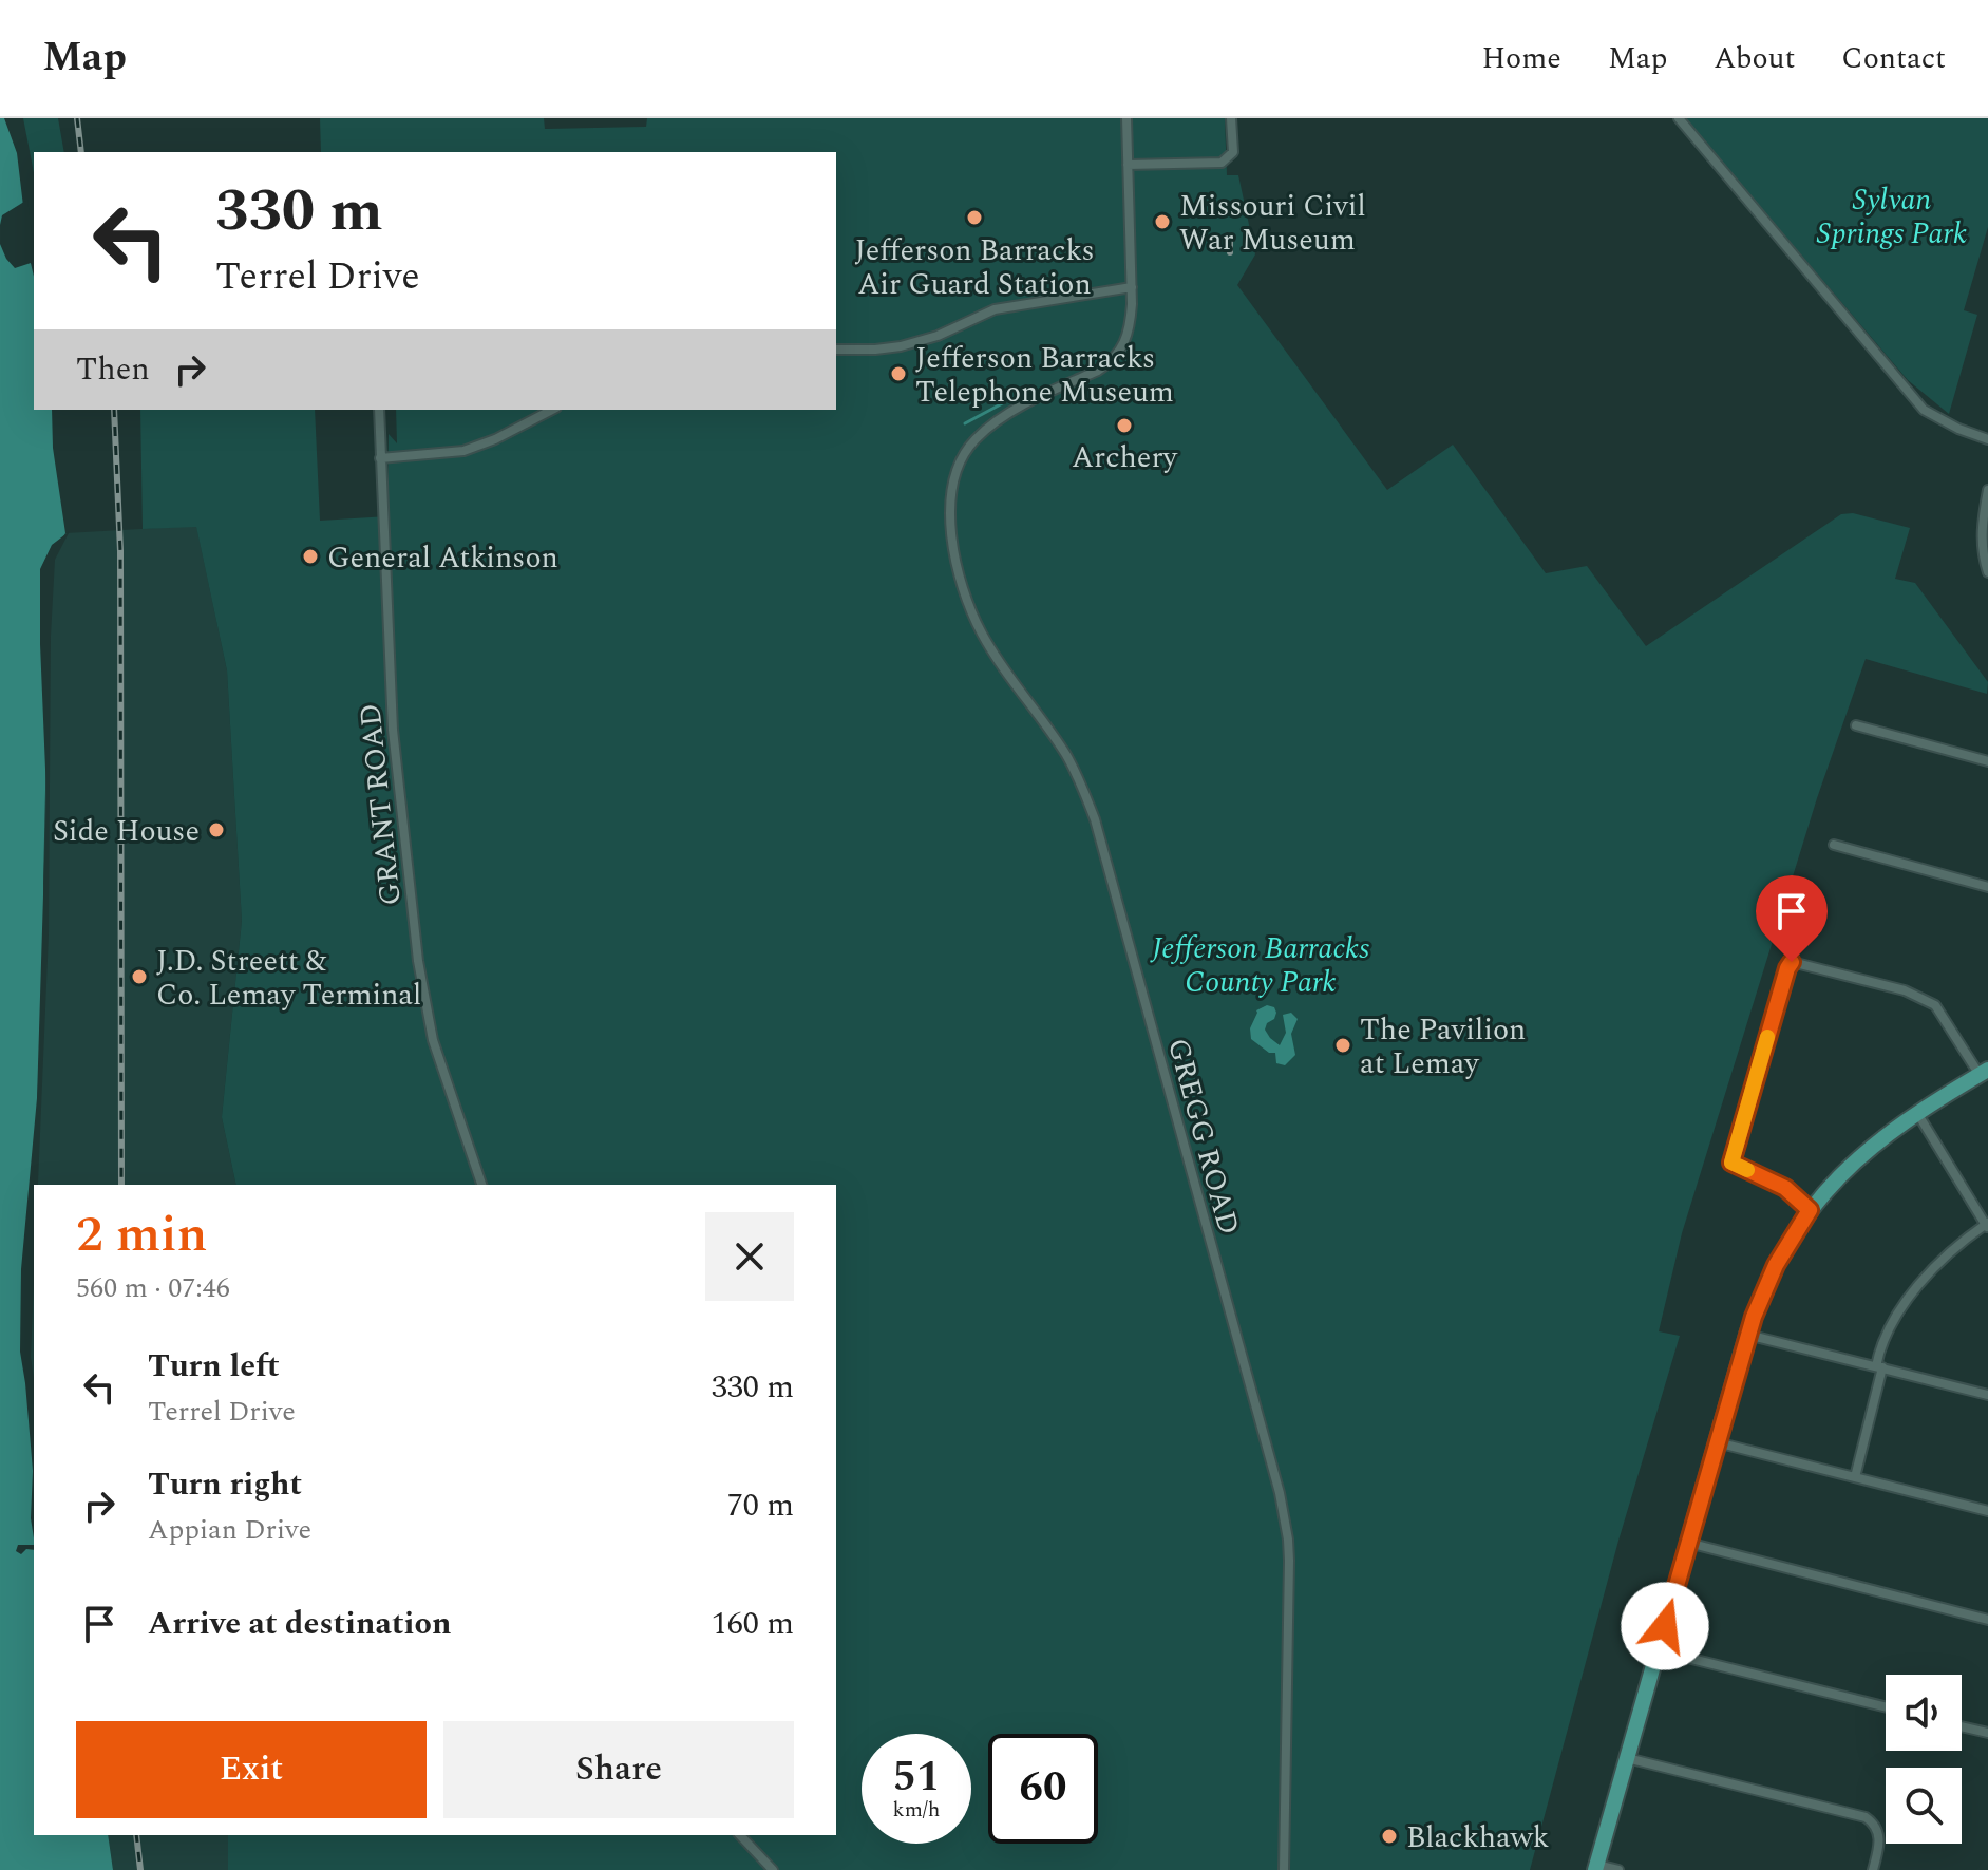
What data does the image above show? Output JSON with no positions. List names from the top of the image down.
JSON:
{
  "streets": {
    "street": ["GRANT ROAD", "GREGG ROAD"]
  },
  "parks": ["Sylvan Springs Park", "Jefferson Barracks County Park"],
  "places": [
    "Jefferson Barracks Air Guard Station",
    "Missouri Civil War Museum",
    "Jefferson Barracks Telephone Museum",
    "Archery",
    "General Atkinson",
    "Side House",
    "J.D. Streett & Co. Lemay Terminal",
    "The Pavilion at Lemay",
    "Blackhawk"
  ],
  "page": {
    "header": "Map",
    "nav": [
      "Home",
      "Map",
      "About",
      "Contact"
    ],
    "turn": ["330 m", "Terrel Drive"],
    "then": "Then",
    "heading": ["2 min", "560 m · 07:46"],
    "list": [
      {
        "name": "Turn left",
        "note": "Terrel Drive",
        "value": "330 m"
      },
      {
        "name": "Turn right",
        "note": "Appian Drive",
        "value": "70 m"
      },
      {
        "name": "Arrive at destination",
        "value": "160 m"
      }
    ],
    "buttons": ["Exit", "Share"],
    "speed": "51 km/h",
    "limit": "60"
  }
}
